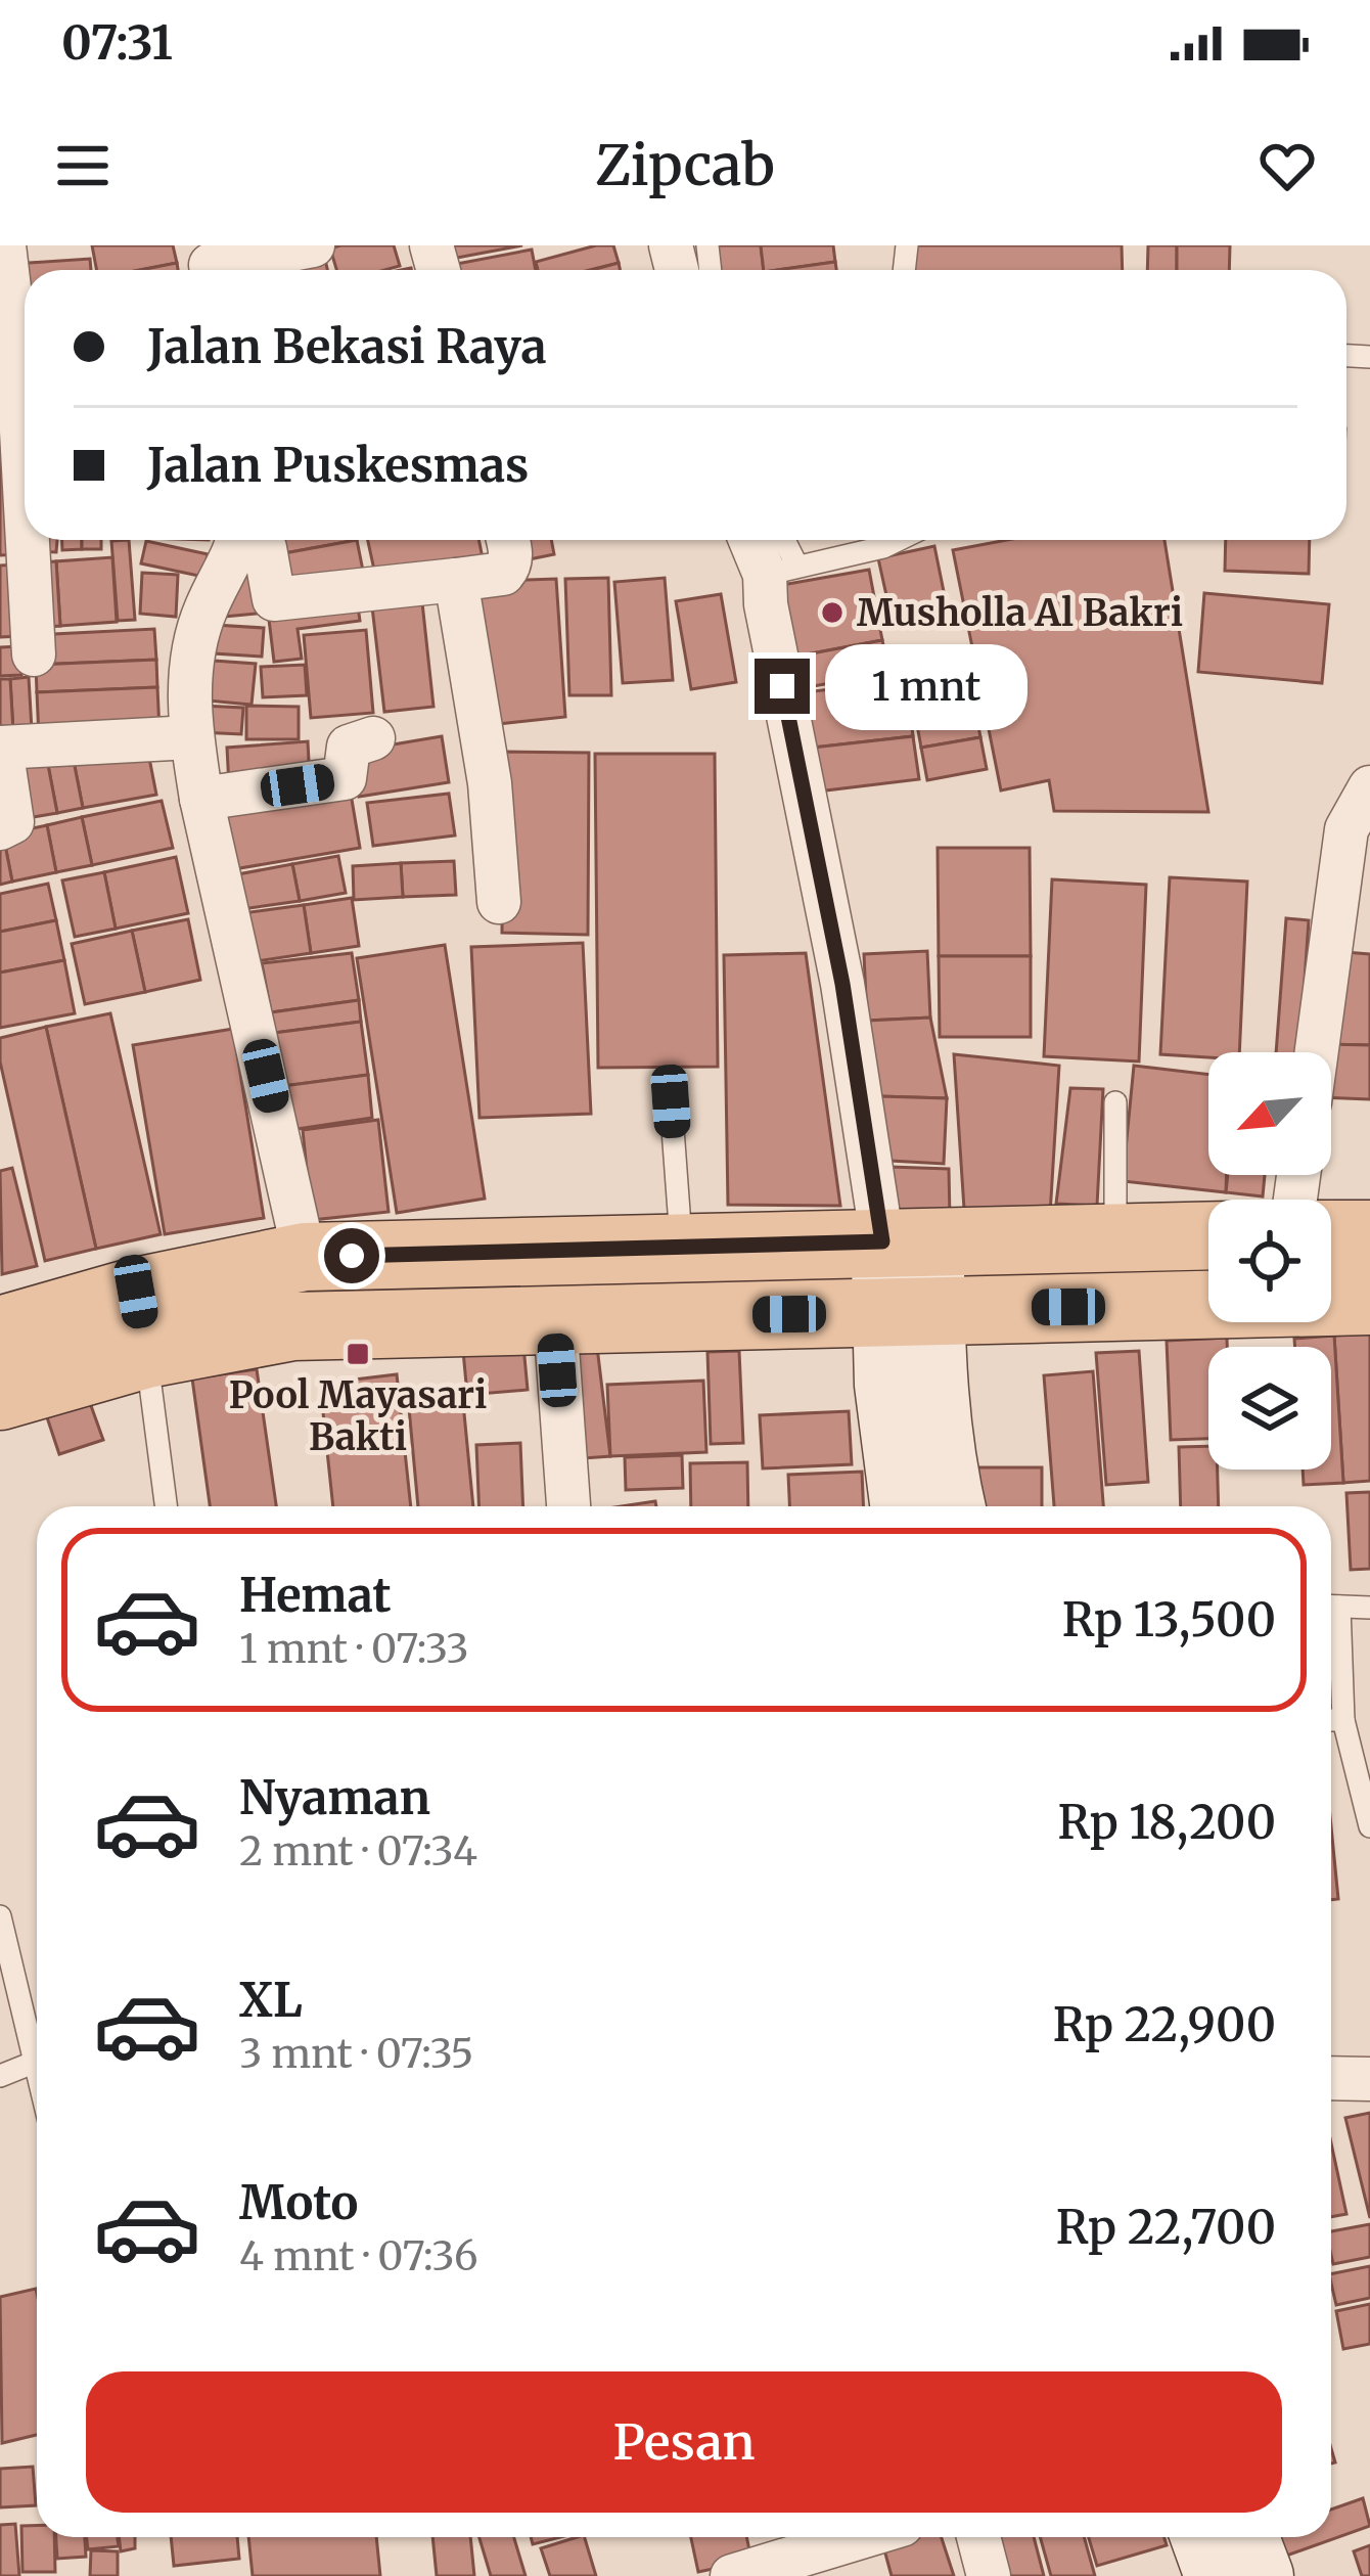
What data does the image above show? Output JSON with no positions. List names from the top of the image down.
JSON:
{
  "places": {
    "other": ["Musholla Al Bakri"],
    "transit": ["Pool Mayasari Bakti"]
  },
  "north": "bottom left",
  "page": {
    "status": "07:31",
    "header": "Zipcab",
    "banner": ["Jalan Bekasi Raya", "Jalan Puskesmas"],
    "bubble": "1 mnt",
    "list": [
      {
        "name": "Hemat",
        "note": "1 mnt · 07:33",
        "value": "Rp 13,500"
      },
      {
        "name": "Nyaman",
        "note": "2 mnt · 07:34",
        "value": "Rp 18,200"
      },
      {
        "name": "XL",
        "note": "3 mnt · 07:35",
        "value": "Rp 22,900"
      },
      {
        "name": "Moto",
        "note": "4 mnt · 07:36",
        "value": "Rp 22,700"
      }
    ],
    "buttons": "Pesan"
  }
}
